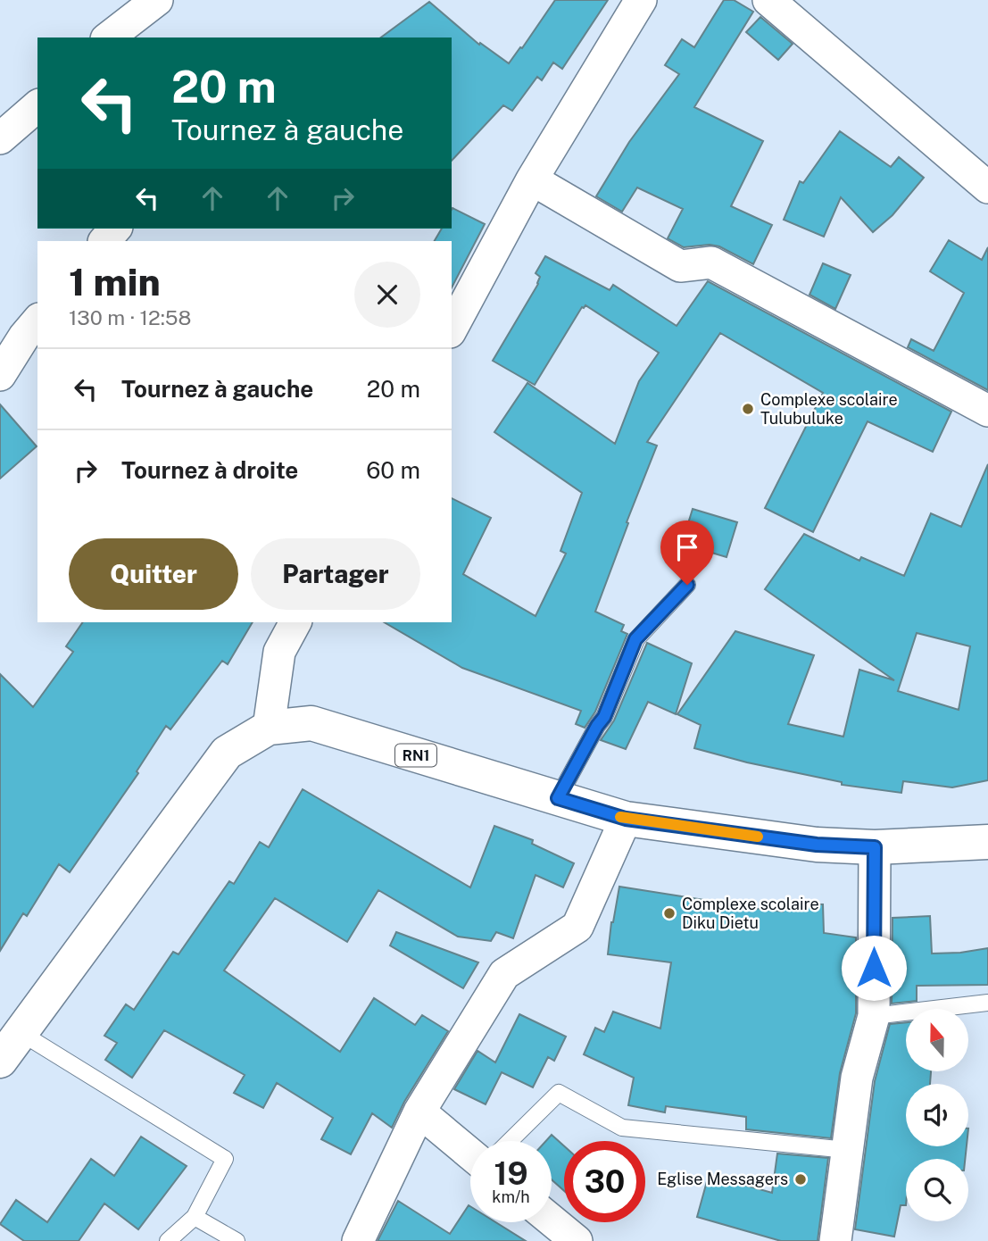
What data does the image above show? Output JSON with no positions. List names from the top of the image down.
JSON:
{
  "streets": {
    "highway": ["RN1"]
  },
  "places": ["Complexe scolaire Tulubuluke", "Complexe scolaire Diku Dietu", "Eglise Messagers"],
  "north": "top",
  "page": {
    "turn": ["20 m", "Tournez à gauche"],
    "heading": ["1 min", "130 m · 12:58"],
    "list": [
      {
        "name": "Tournez à gauche",
        "value": "20 m"
      },
      {
        "name": "Tournez à droite",
        "value": "60 m"
      }
    ],
    "buttons": ["Quitter", "Partager"],
    "speed": "19 km/h",
    "limit": "30"
  }
}
